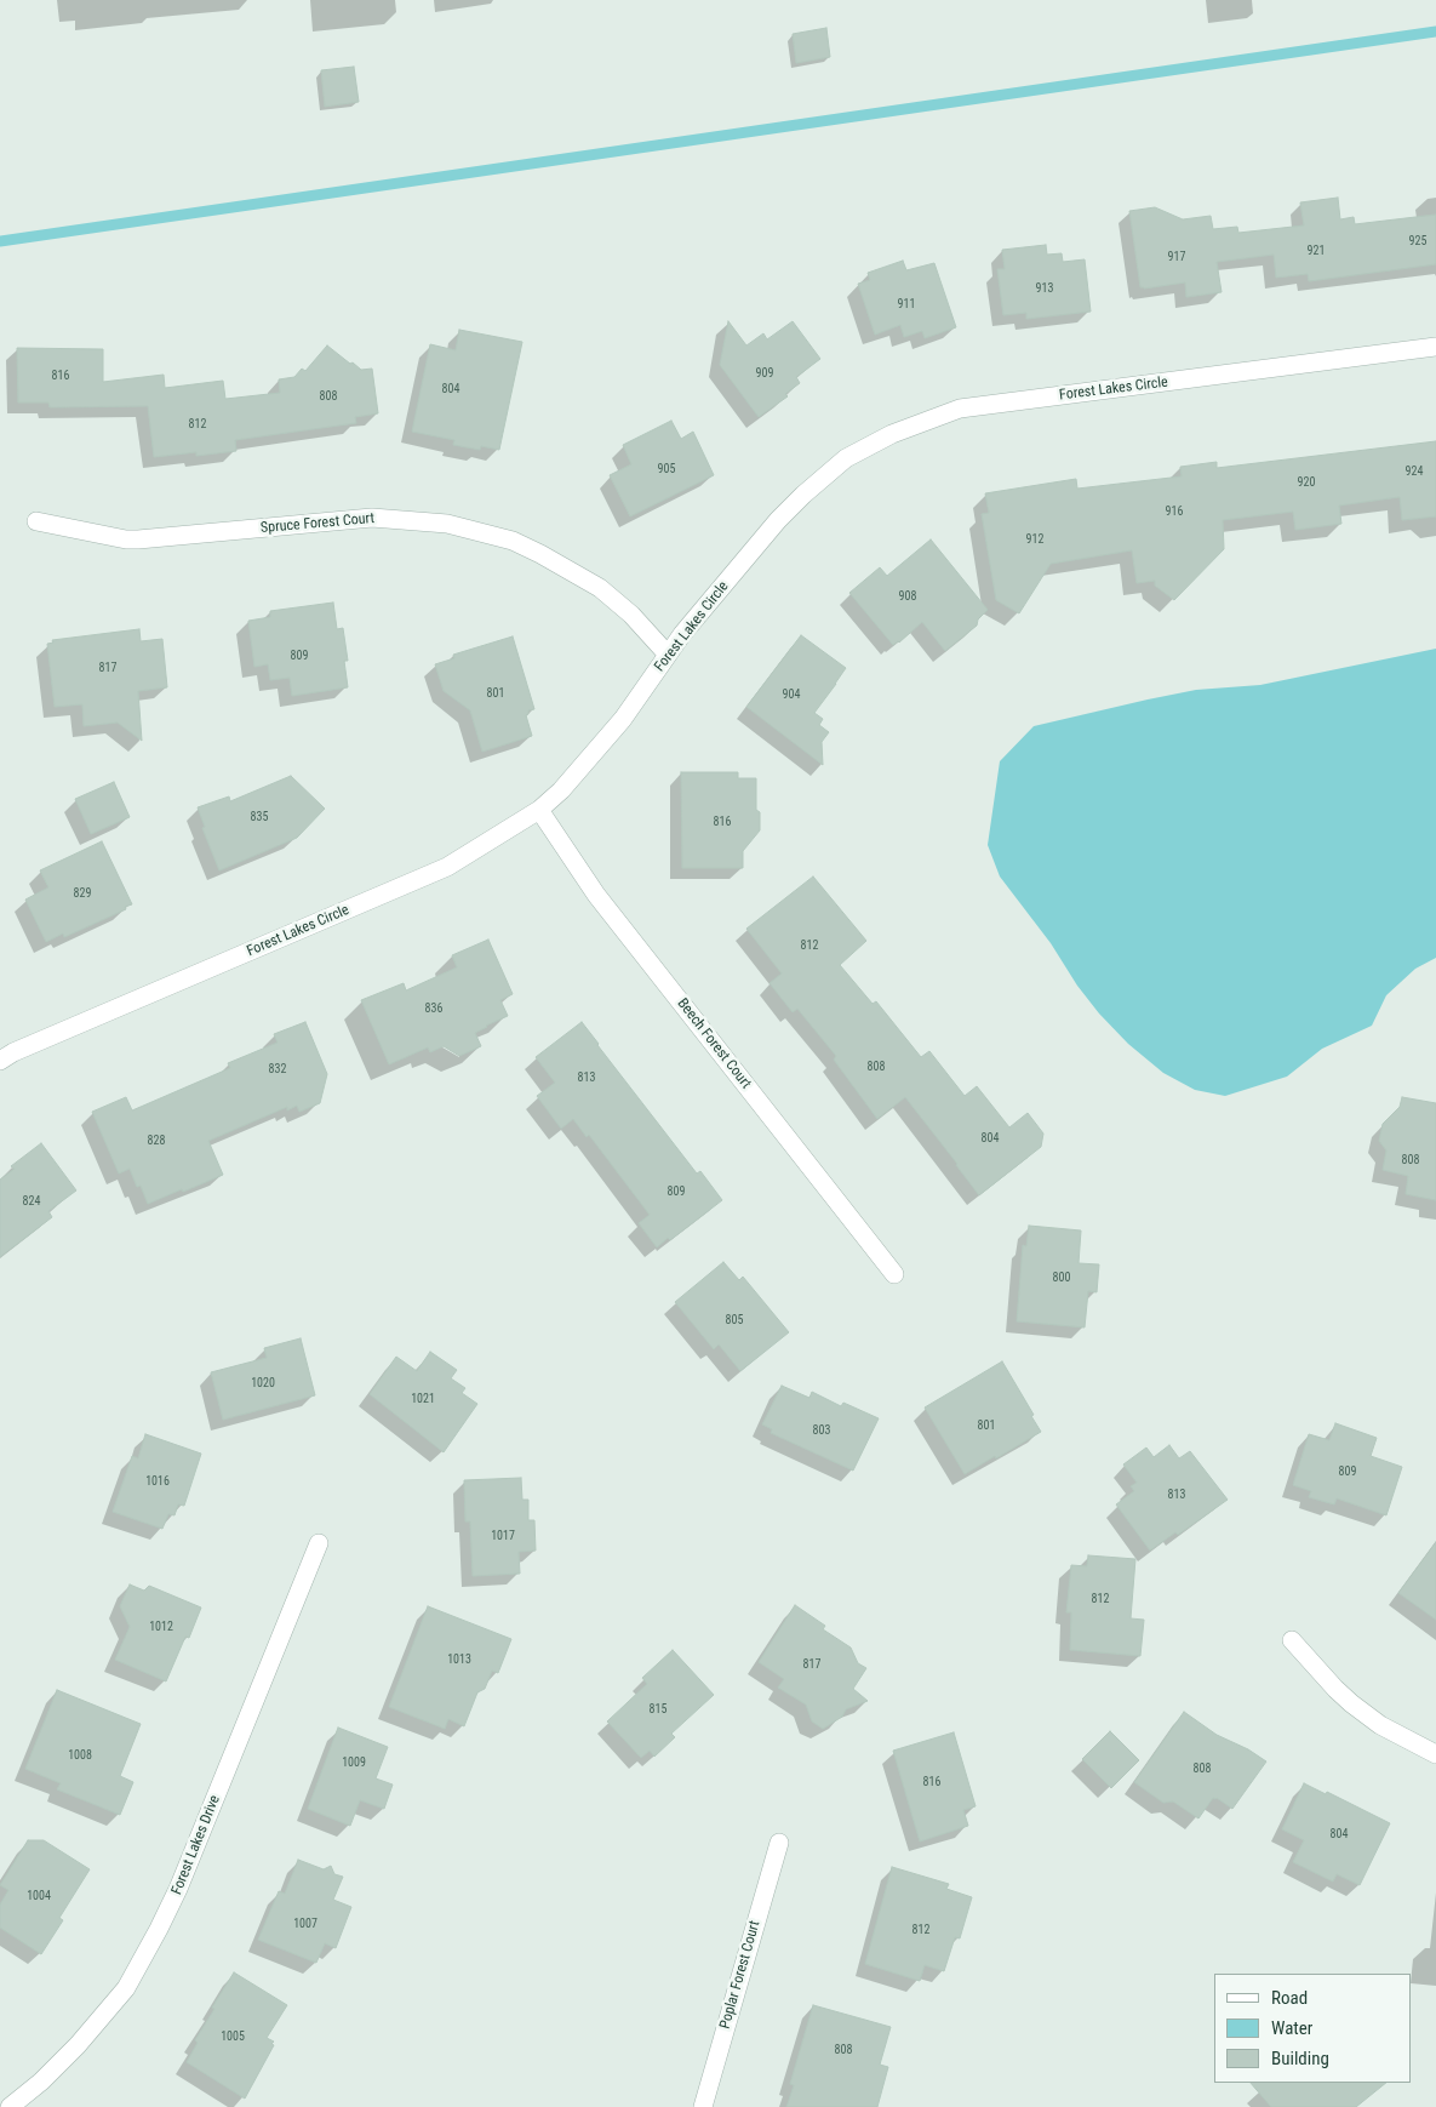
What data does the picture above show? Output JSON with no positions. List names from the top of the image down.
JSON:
{
  "streets": {
    "street": [
      "Forest Lakes Circle",
      "Spruce Forest Court",
      "Beech Forest Court",
      "Forest Lakes Drive",
      "Poplar Forest Court"
    ]
  },
  "crossings": [
    ["Forest Lakes Circle", "Spruce Forest Court"],
    ["Forest Lakes Circle", "Beech Forest Court"]
  ],
  "house_numbers": [
    "925",
    "921",
    "917",
    "913",
    "911",
    "909",
    "816",
    "804",
    "808",
    "812",
    "905",
    "924",
    "920",
    "916",
    "912",
    "908",
    "809",
    "817",
    "801",
    "904",
    "835",
    "816",
    "829",
    "812",
    "836",
    "808",
    "832",
    "813",
    "804",
    "828",
    "808",
    "809",
    "824",
    "800",
    "805",
    "1020",
    "1021",
    "801",
    "803",
    "809",
    "1016",
    "813",
    "1017",
    "812",
    "1012",
    "1013",
    "817",
    "815",
    "1008",
    "1009",
    "808",
    "816",
    "804",
    "1004",
    "1007",
    "812",
    "1005",
    "808"
  ],
  "legend": ["Road", "Water", "Building"]
}
